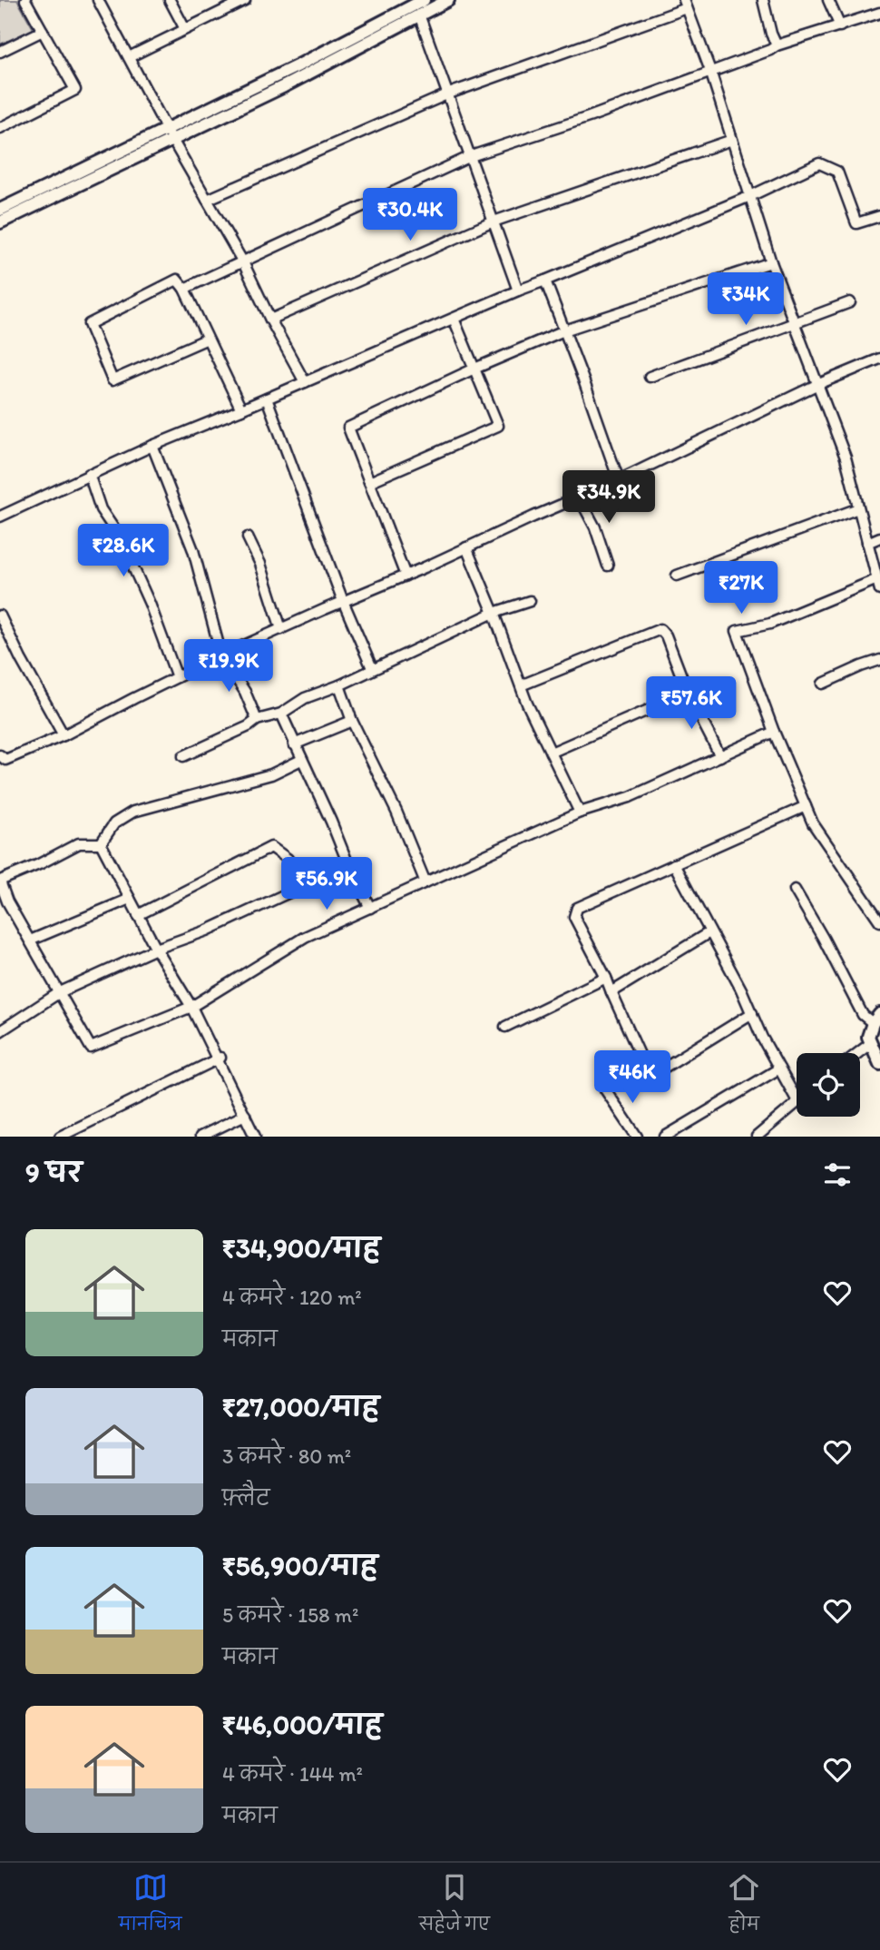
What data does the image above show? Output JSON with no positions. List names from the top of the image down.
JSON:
{
  "page": {
    "price": [
      "₹30.4K",
      "₹34K",
      "₹34.9K",
      "₹28.6K",
      "₹27K",
      "₹19.9K",
      "₹57.6K",
      "₹56.9K",
      "₹46K"
    ],
    "heading": "9 घर",
    "list": [
      {
        "name": "₹34,900/माह",
        "note": "4 कमरे · 120 m² · मकान"
      },
      {
        "name": "₹27,000/माह",
        "note": "3 कमरे · 80 m² · फ़्लैट"
      },
      {
        "name": "₹56,900/माह",
        "note": "5 कमरे · 158 m² · मकान"
      },
      {
        "name": "₹46,000/माह",
        "note": "4 कमरे · 144 m² · मकान"
      }
    ],
    "tabs": ["मानचित्र", "सहेजे गए", "होम"]
  }
}
